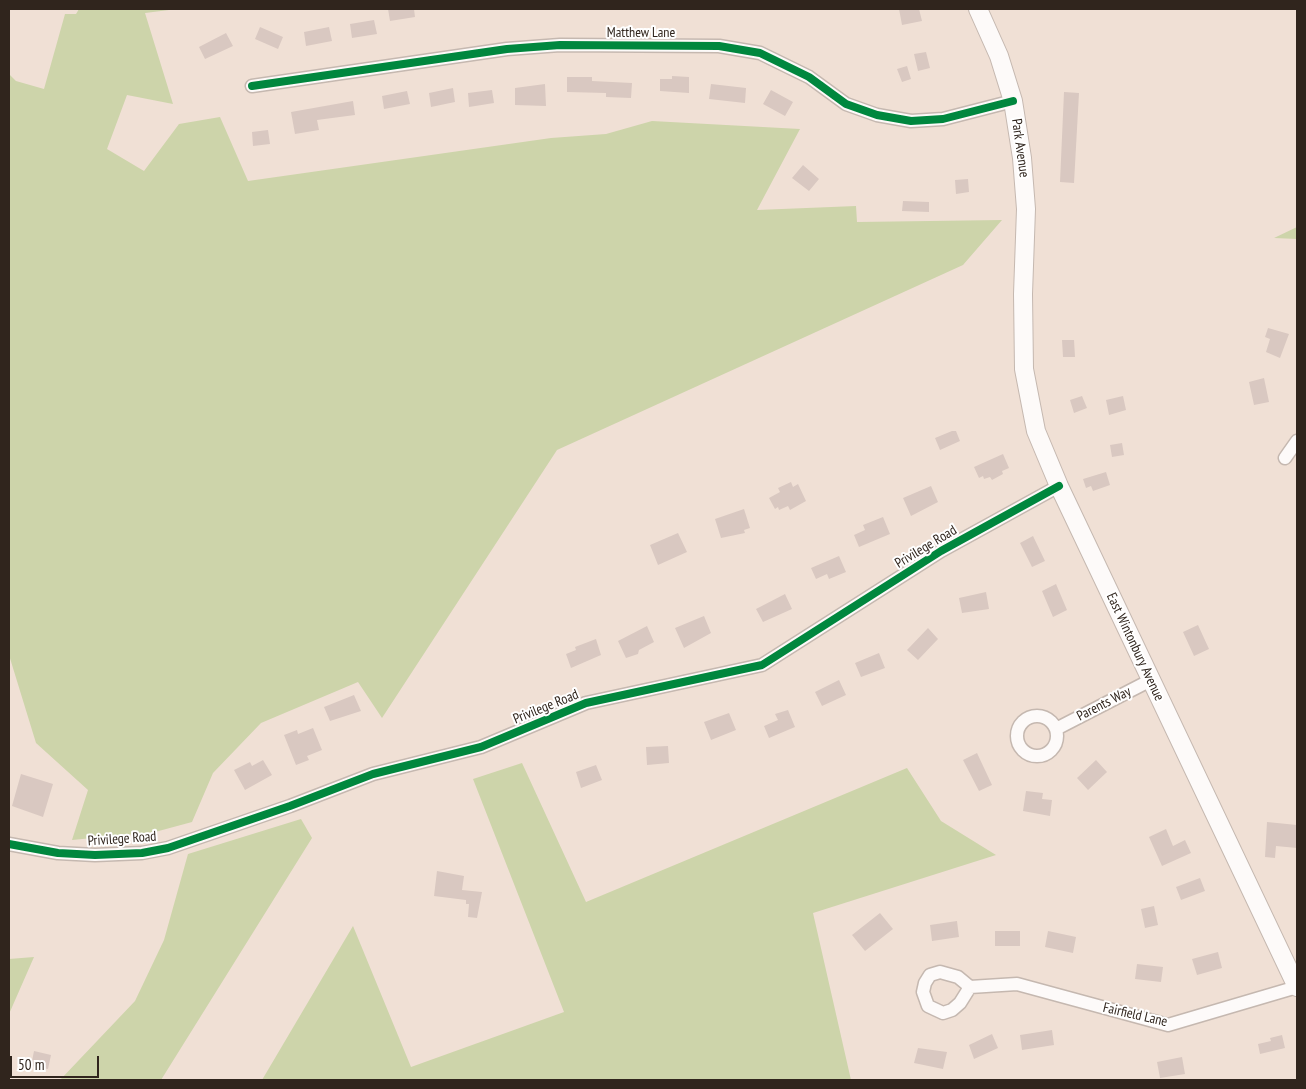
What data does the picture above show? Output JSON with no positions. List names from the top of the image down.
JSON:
{
  "streets": {
    "main road": ["Park Avenue", "East Wintonbury Avenue"],
    "street": [
      "Matthew Lane",
      "Privilege Road",
      "Parents Way",
      "Fairfield Lane"
    ]
  },
  "crossings": [
    ["Matthew Lane", "Park Avenue"],
    ["Park Avenue", "East Wintonbury Avenue"],
    ["Privilege Road", "East Wintonbury Avenue"],
    ["East Wintonbury Avenue", "Parents Way"],
    ["East Wintonbury Avenue", "Fairfield Lane"]
  ],
  "scale_bar": "50 m"
}
